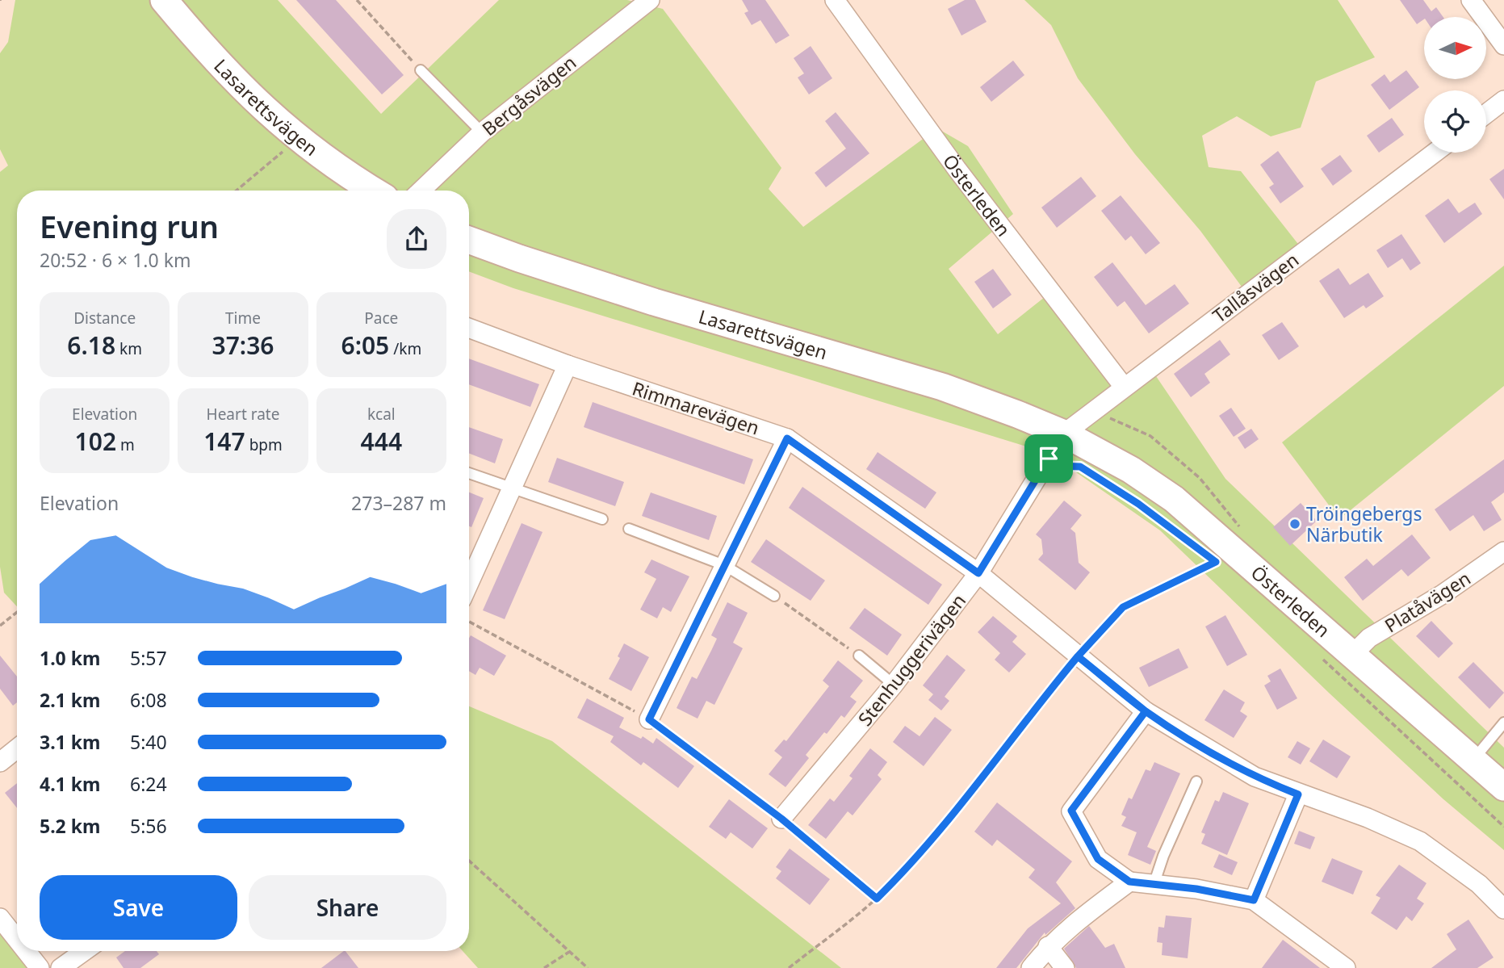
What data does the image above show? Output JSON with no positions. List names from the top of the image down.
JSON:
{
  "streets": {
    "street": [
      "Bergåsvägen",
      "Lasarettsvägen",
      "Österleden",
      "Tallåsvägen",
      "Rimmarevägen",
      "Platåvägen",
      "Stenhuggerivägen"
    ]
  },
  "crossings": [
    ["Lasarettsvägen", "Österleden"],
    ["Lasarettsvägen", "Tallåsvägen"],
    ["Lasarettsvägen", "Stenhuggerivägen"],
    ["Österleden", "Tallåsvägen"],
    ["Österleden", "Platåvägen"],
    ["Österleden", "Stenhuggerivägen"],
    ["Tallåsvägen", "Stenhuggerivägen"],
    ["Rimmarevägen", "Stenhuggerivägen"]
  ],
  "places": ["Tröingebergs Närbutik"],
  "north": "right",
  "page": {
    "heading": ["Evening run", "20:52 · 6 × 1.0 km"],
    "stats": [
      ["Distance", "6.18 km"],
      ["Time", "37:36"],
      ["Pace", "6:05 /km"],
      ["Elevation", "102 m"],
      ["Heart rate", "147 bpm"],
      ["kcal", "444"]
    ],
    "chart": ["Elevation", "273–287 m"],
    "list": [
      {
        "name": "1.0 km",
        "note": "5:57"
      },
      {
        "name": "2.1 km",
        "note": "6:08"
      },
      {
        "name": "3.1 km",
        "note": "5:40"
      },
      {
        "name": "4.1 km",
        "note": "6:24"
      },
      {
        "name": "5.2 km",
        "note": "5:56"
      }
    ],
    "buttons": ["Save", "Share"]
  }
}
